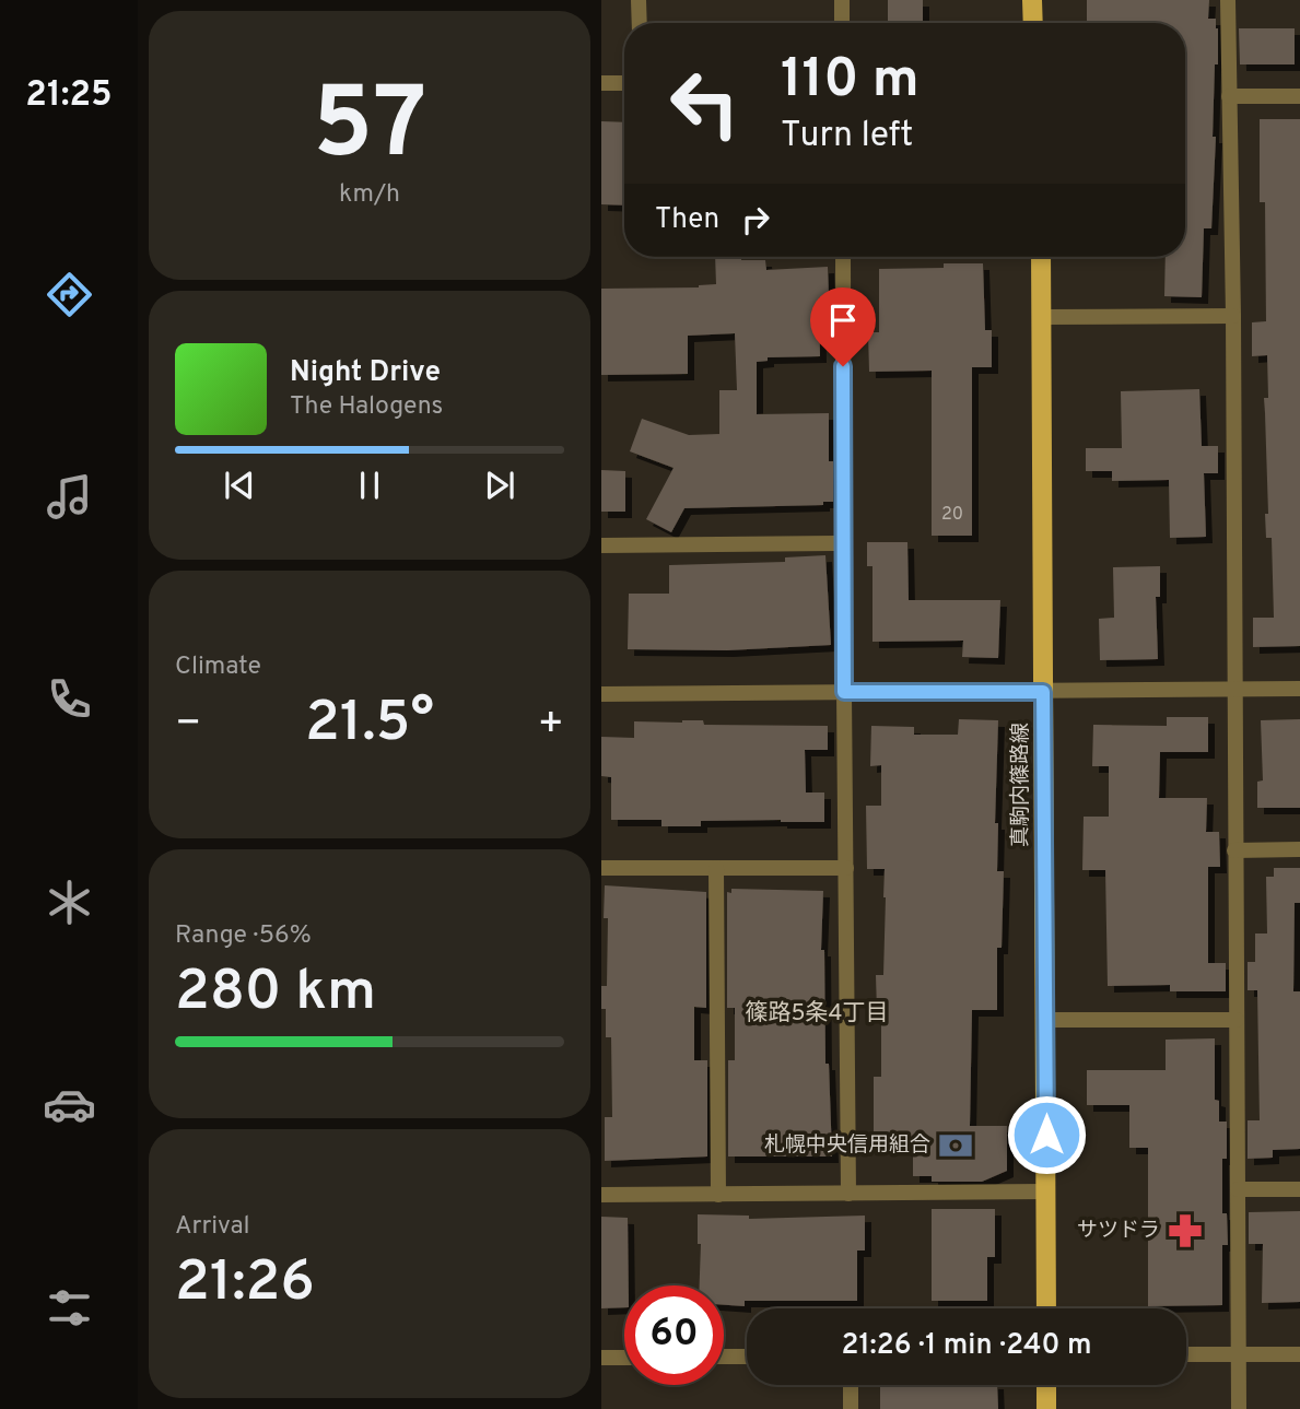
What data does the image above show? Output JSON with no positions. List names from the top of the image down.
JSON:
{
  "streets": {
    "main road": ["真駒内篠路線"]
  },
  "districts": ["篠路5条4丁目"],
  "places": {
    "bank": ["札幌中央信用組合"],
    "pharmacy": ["サツドラ"]
  },
  "house_numbers": ["20"],
  "page": {
    "tabs": "21:25",
    "tile": [
      ["57", "km/h"],
      "Climate",
      ["Range · 56%", "280 km"],
      ["Arrival", "21:26"]
    ],
    "turn": ["110 m", "Turn left"],
    "then": "Then",
    "song": ["Night Drive", "The Halogens"],
    "heat": ["−", "21.5°", "+"],
    "limit": "60",
    "trip": "21:26 · 1 min · 240 m"
  }
}
